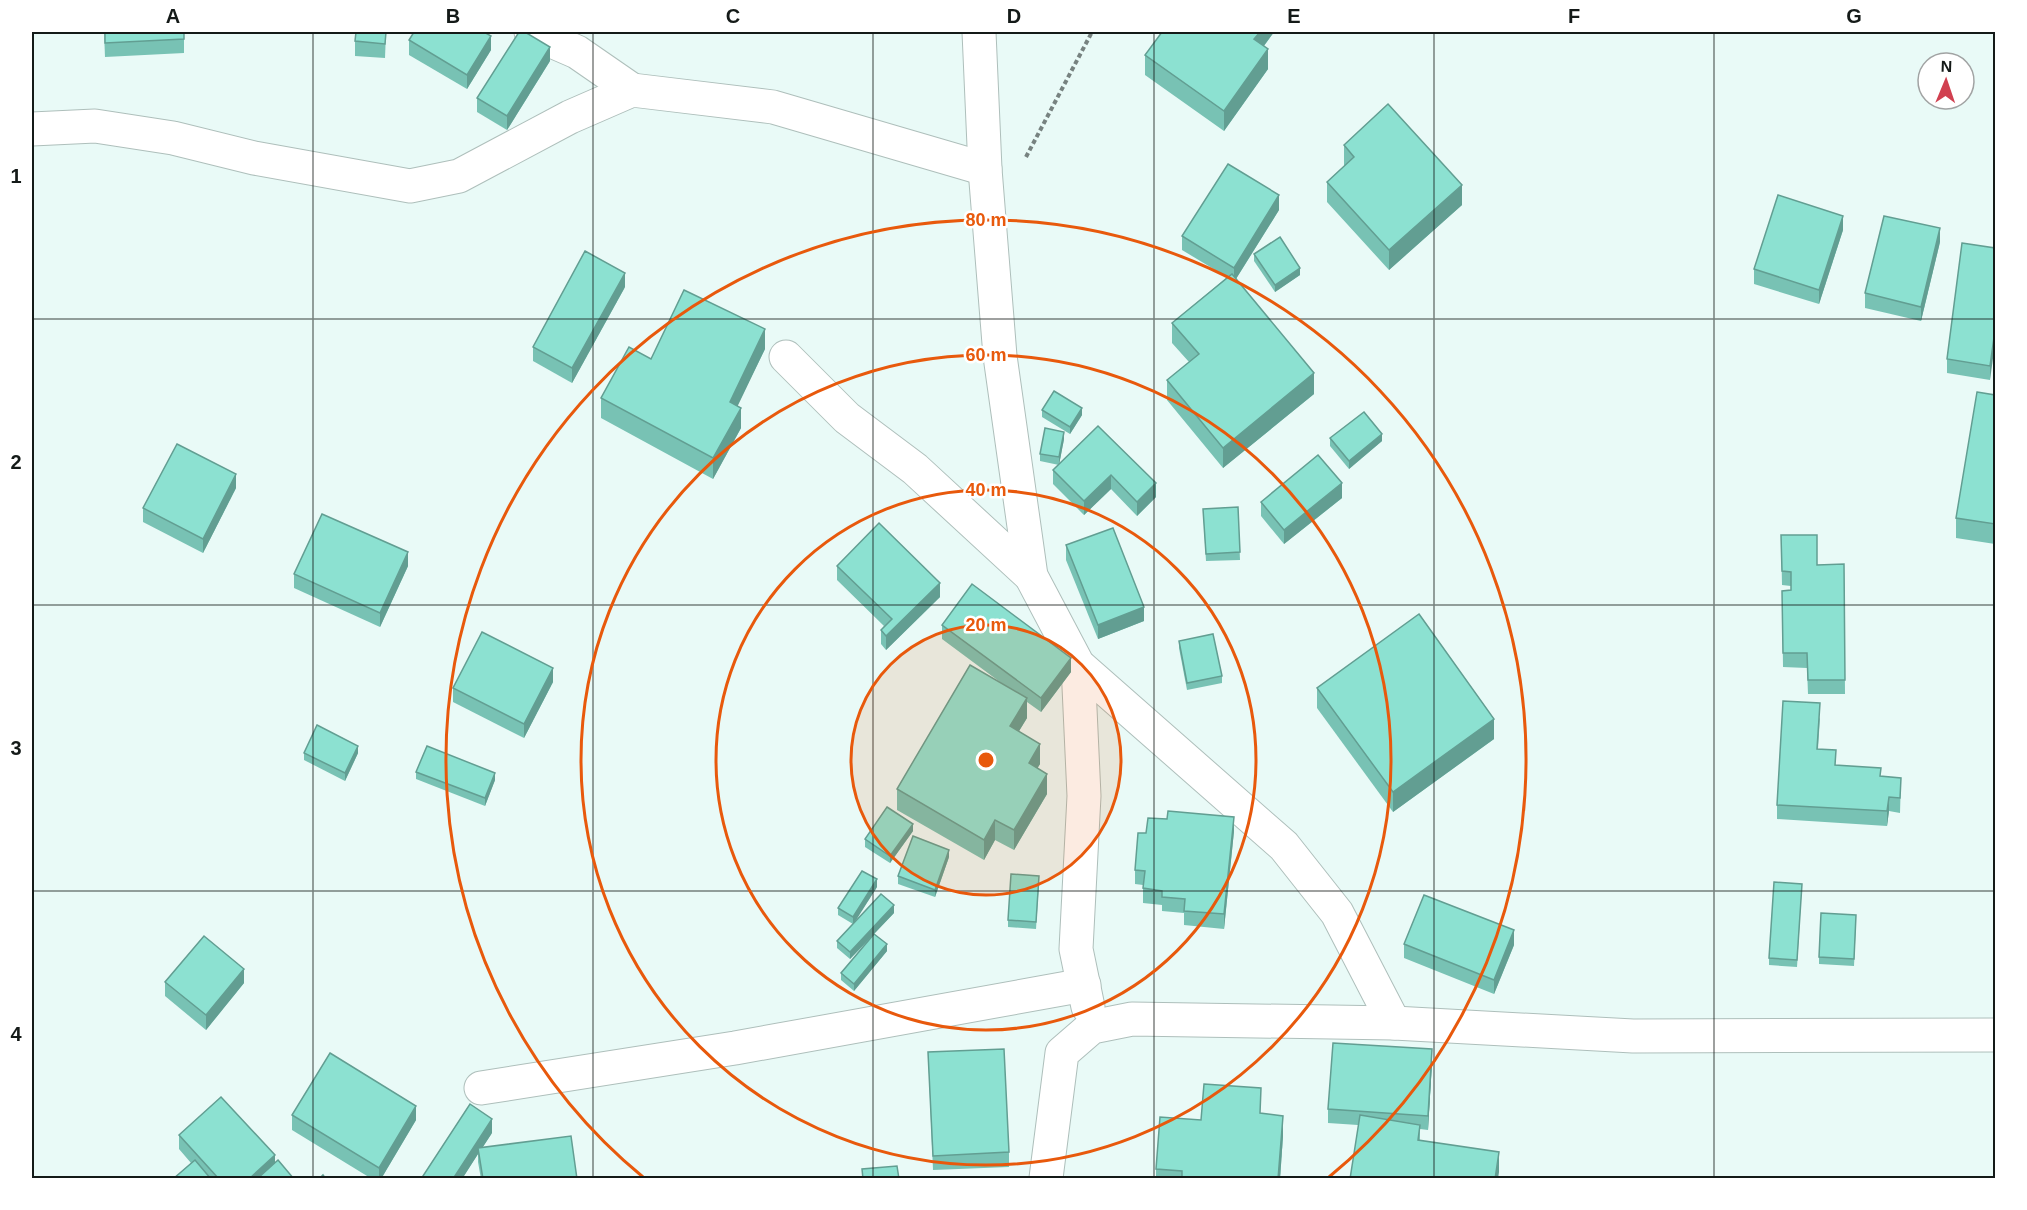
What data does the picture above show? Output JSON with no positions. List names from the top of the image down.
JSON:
{
  "north": "top",
  "grid": {
    "columns": [
      "A",
      "B",
      "C",
      "D",
      "E",
      "F",
      "G"
    ],
    "rows": [
      "1",
      "2",
      "3",
      "4"
    ]
  },
  "rings": [
    "80 m",
    "60 m",
    "40 m",
    "20 m"
  ]
}
